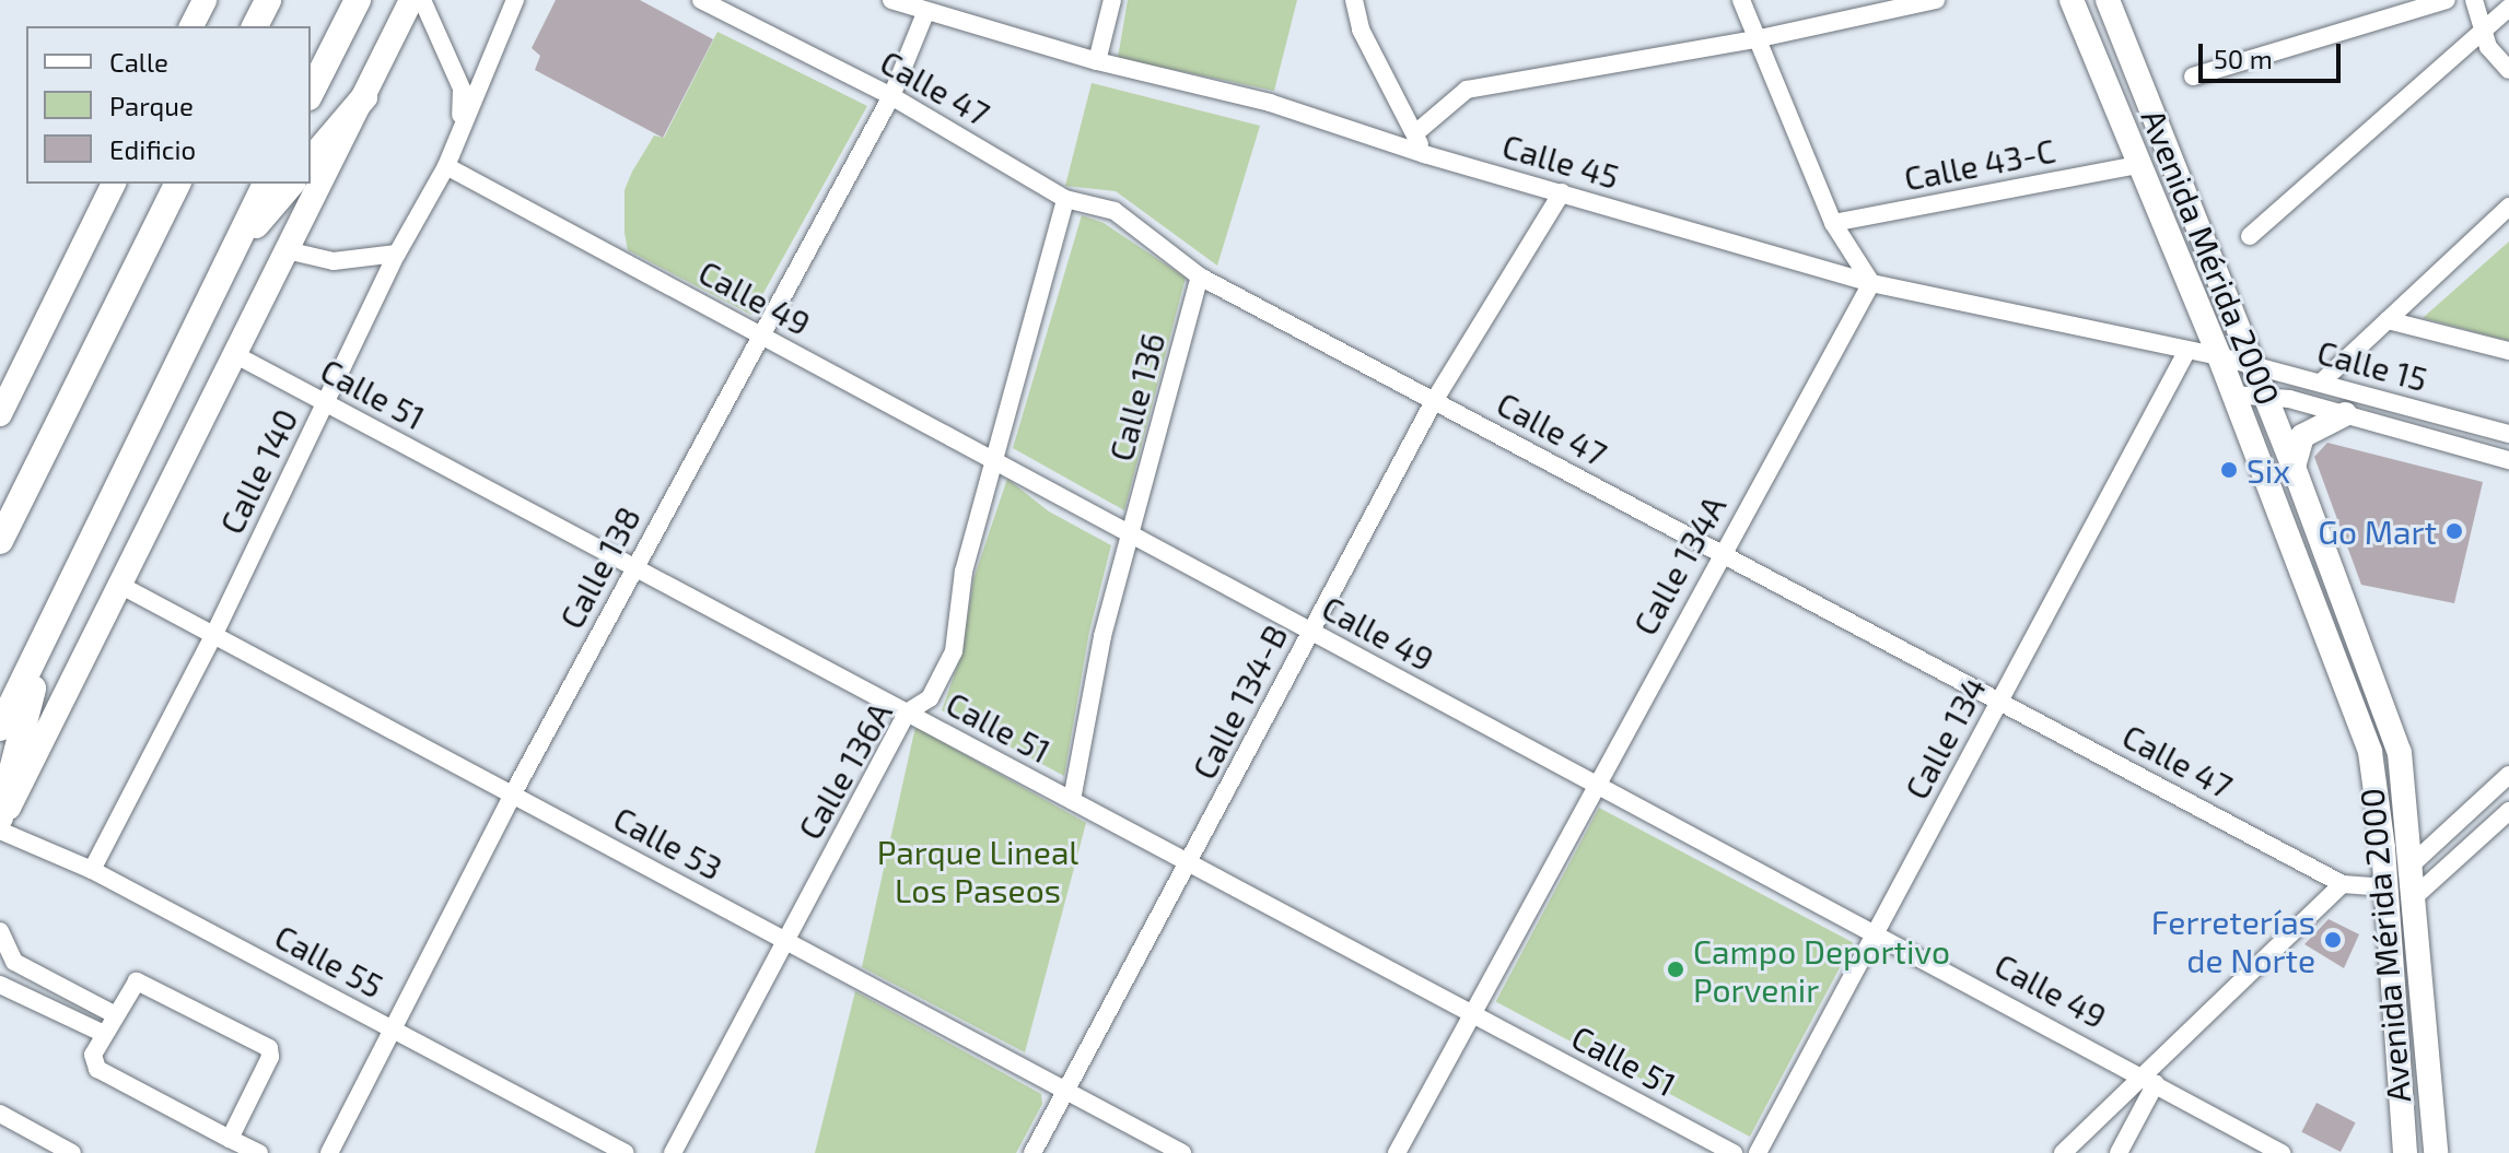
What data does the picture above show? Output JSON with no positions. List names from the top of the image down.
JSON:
{
  "streets": {
    "main road": ["Avenida Mérida 2000"],
    "street": [
      "Calle 47",
      "Calle 45",
      "Calle 43-C",
      "Calle 49",
      "Calle 15",
      "Calle 51",
      "Calle 136",
      "Calle 140",
      "Calle 134A",
      "Calle 138",
      "Calle 134-B",
      "Calle 134",
      "Calle 136A",
      "Calle 53",
      "Calle 55"
    ]
  },
  "crossings": [
    ["Calle 47", "Avenida Mérida 2000"],
    ["Calle 47", "Calle 136"],
    ["Calle 47", "Calle 134A"],
    ["Calle 47", "Calle 138"],
    ["Calle 47", "Calle 134-B"],
    ["Calle 47", "Calle 134"],
    ["Calle 47", "Calle 136A"],
    ["Calle 45", "Avenida Mérida 2000"],
    ["Calle 45", "Calle 15"],
    ["Calle 45", "Calle 134A"],
    ["Calle 45", "Calle 138"],
    ["Calle 45", "Calle 134-B"],
    ["Calle 45", "Calle 134"],
    ["Calle 43-C", "Avenida Mérida 2000"],
    ["Avenida Mérida 2000", "Calle 15"],
    ["Calle 49", "Calle 136"],
    ["Calle 49", "Calle 140"],
    ["Calle 49", "Calle 134A"],
    ["Calle 49", "Calle 138"],
    ["Calle 49", "Calle 134-B"],
    ["Calle 49", "Calle 134"],
    ["Calle 49", "Calle 136A"],
    ["Calle 51", "Calle 136"],
    ["Calle 51", "Calle 140"],
    ["Calle 51", "Calle 134A"],
    ["Calle 51", "Calle 138"],
    ["Calle 51", "Calle 134-B"],
    ["Calle 51", "Calle 136A"],
    ["Calle 140", "Calle 53"],
    ["Calle 140", "Calle 55"],
    ["Calle 138", "Calle 53"],
    ["Calle 138", "Calle 55"],
    ["Calle 134-B", "Calle 53"],
    ["Calle 136A", "Calle 53"]
  ],
  "parks": ["Parque Lineal Los Paseos"],
  "places": [
    "Six",
    "Go Mart",
    "Ferreterías de Norte",
    "Campo Deportivo Porvenir"
  ],
  "legend": ["Calle", "Parque", "Edificio"],
  "scale_bar": "50 m"
}
